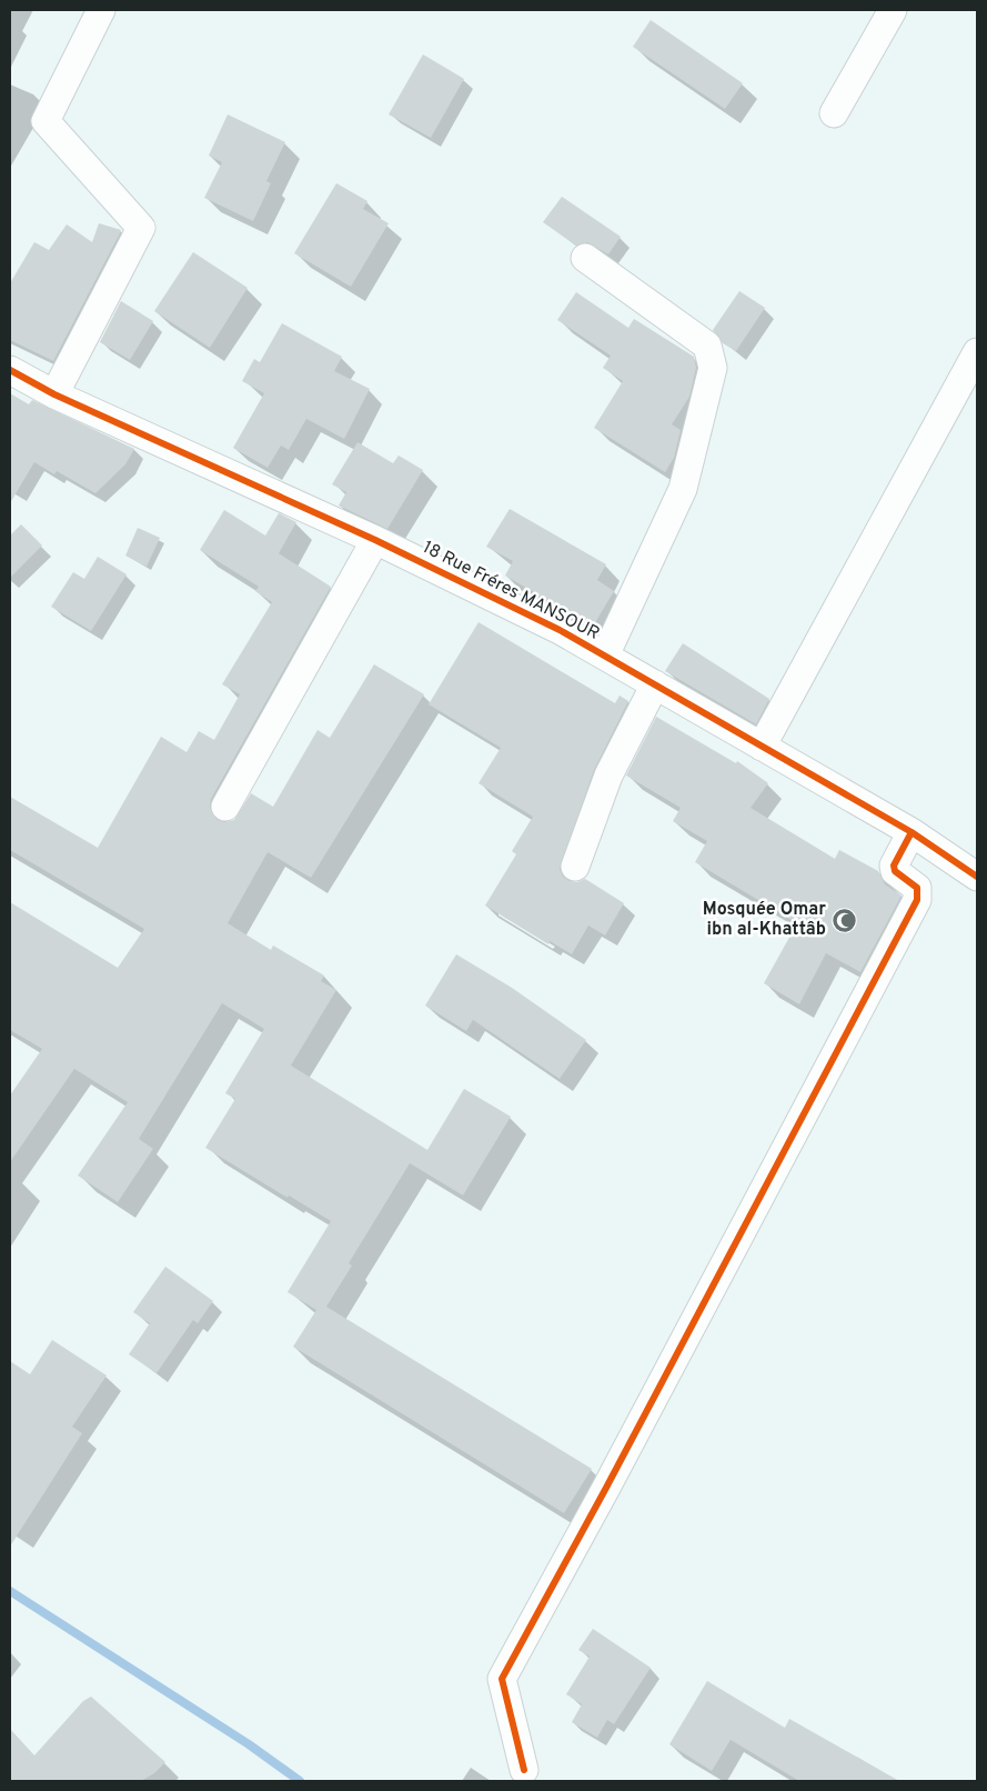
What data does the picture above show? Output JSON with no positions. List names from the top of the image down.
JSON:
{
  "streets": {
    "street": ["18 Rue Fréres MANSOUR"]
  },
  "places": {
    "mosque": ["Mosquée Omar ibn al-Khattâb"]
  }
}
